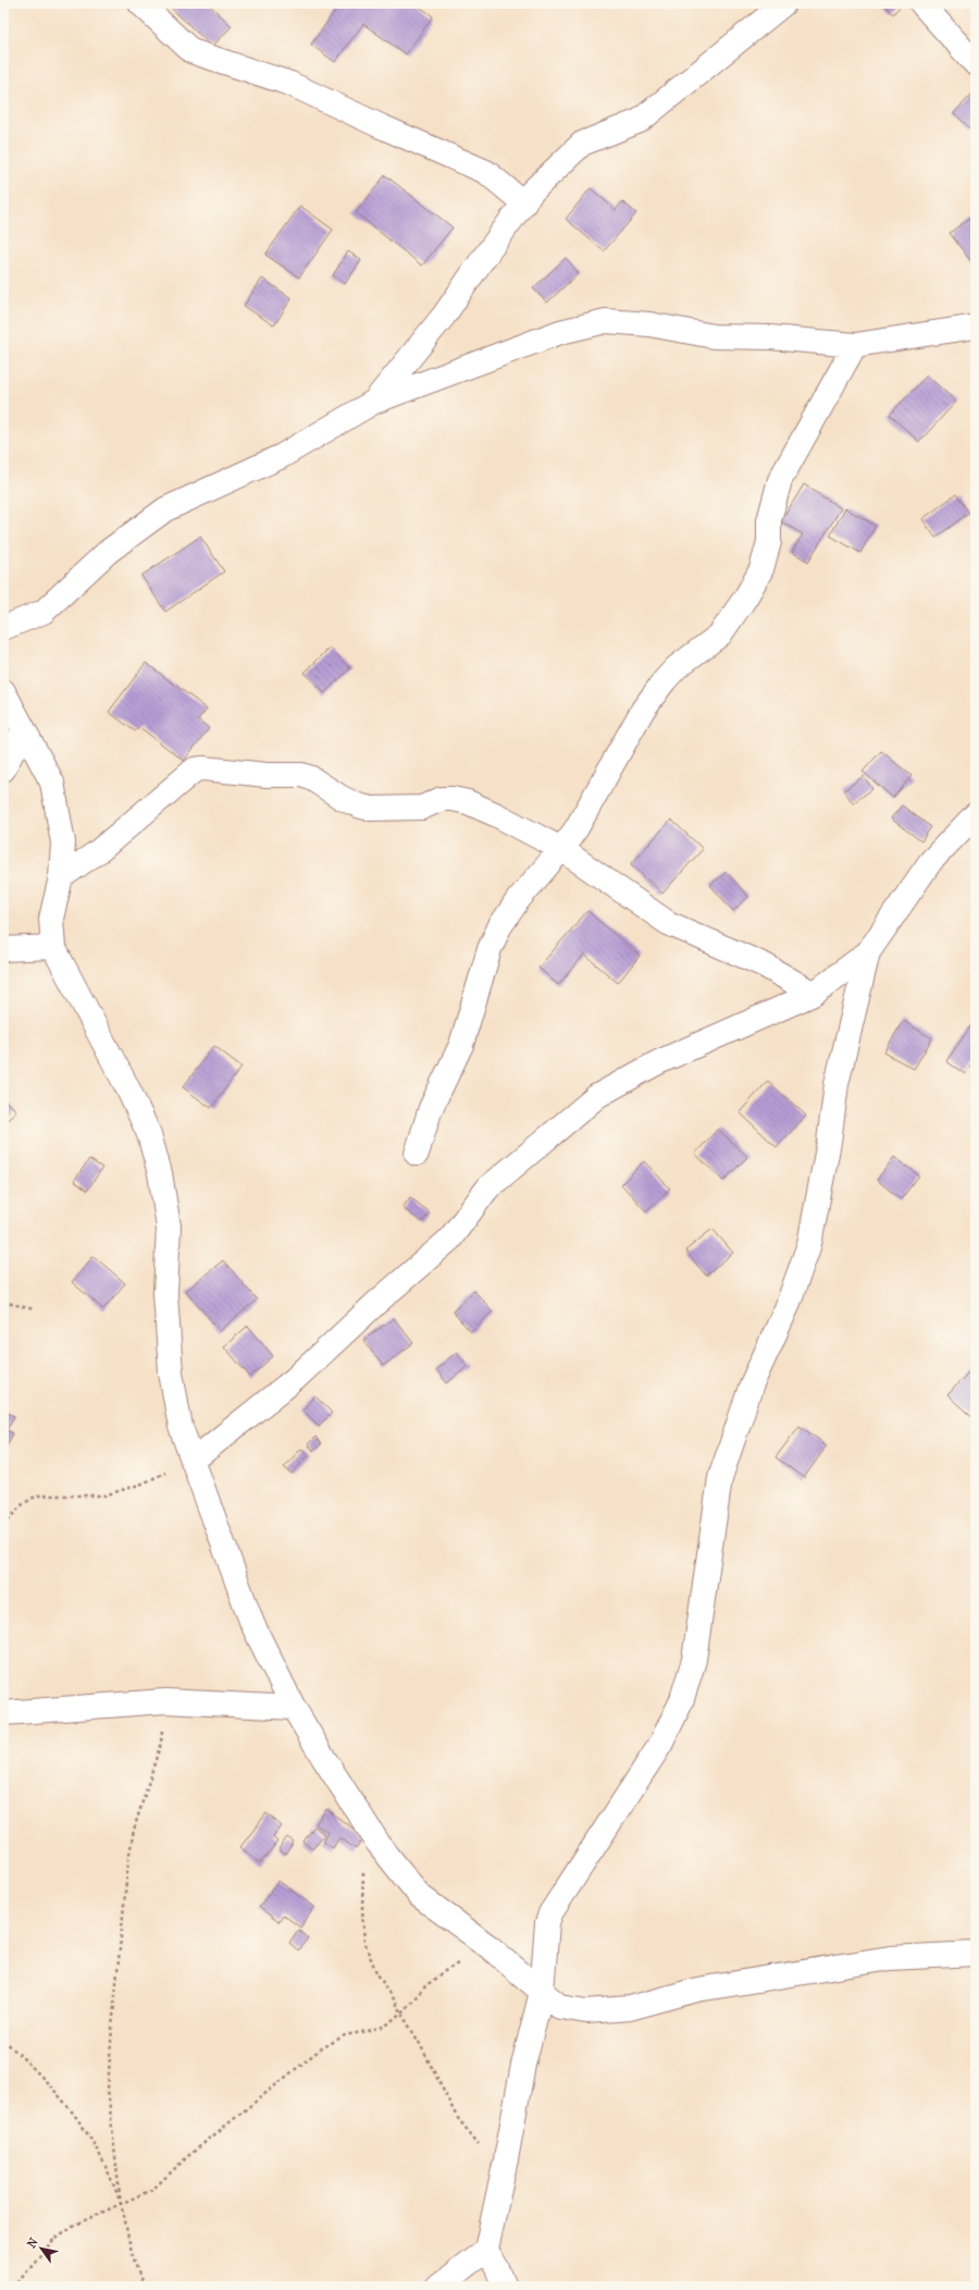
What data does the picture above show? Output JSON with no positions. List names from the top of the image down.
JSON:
{
  "north": "top left"
}
